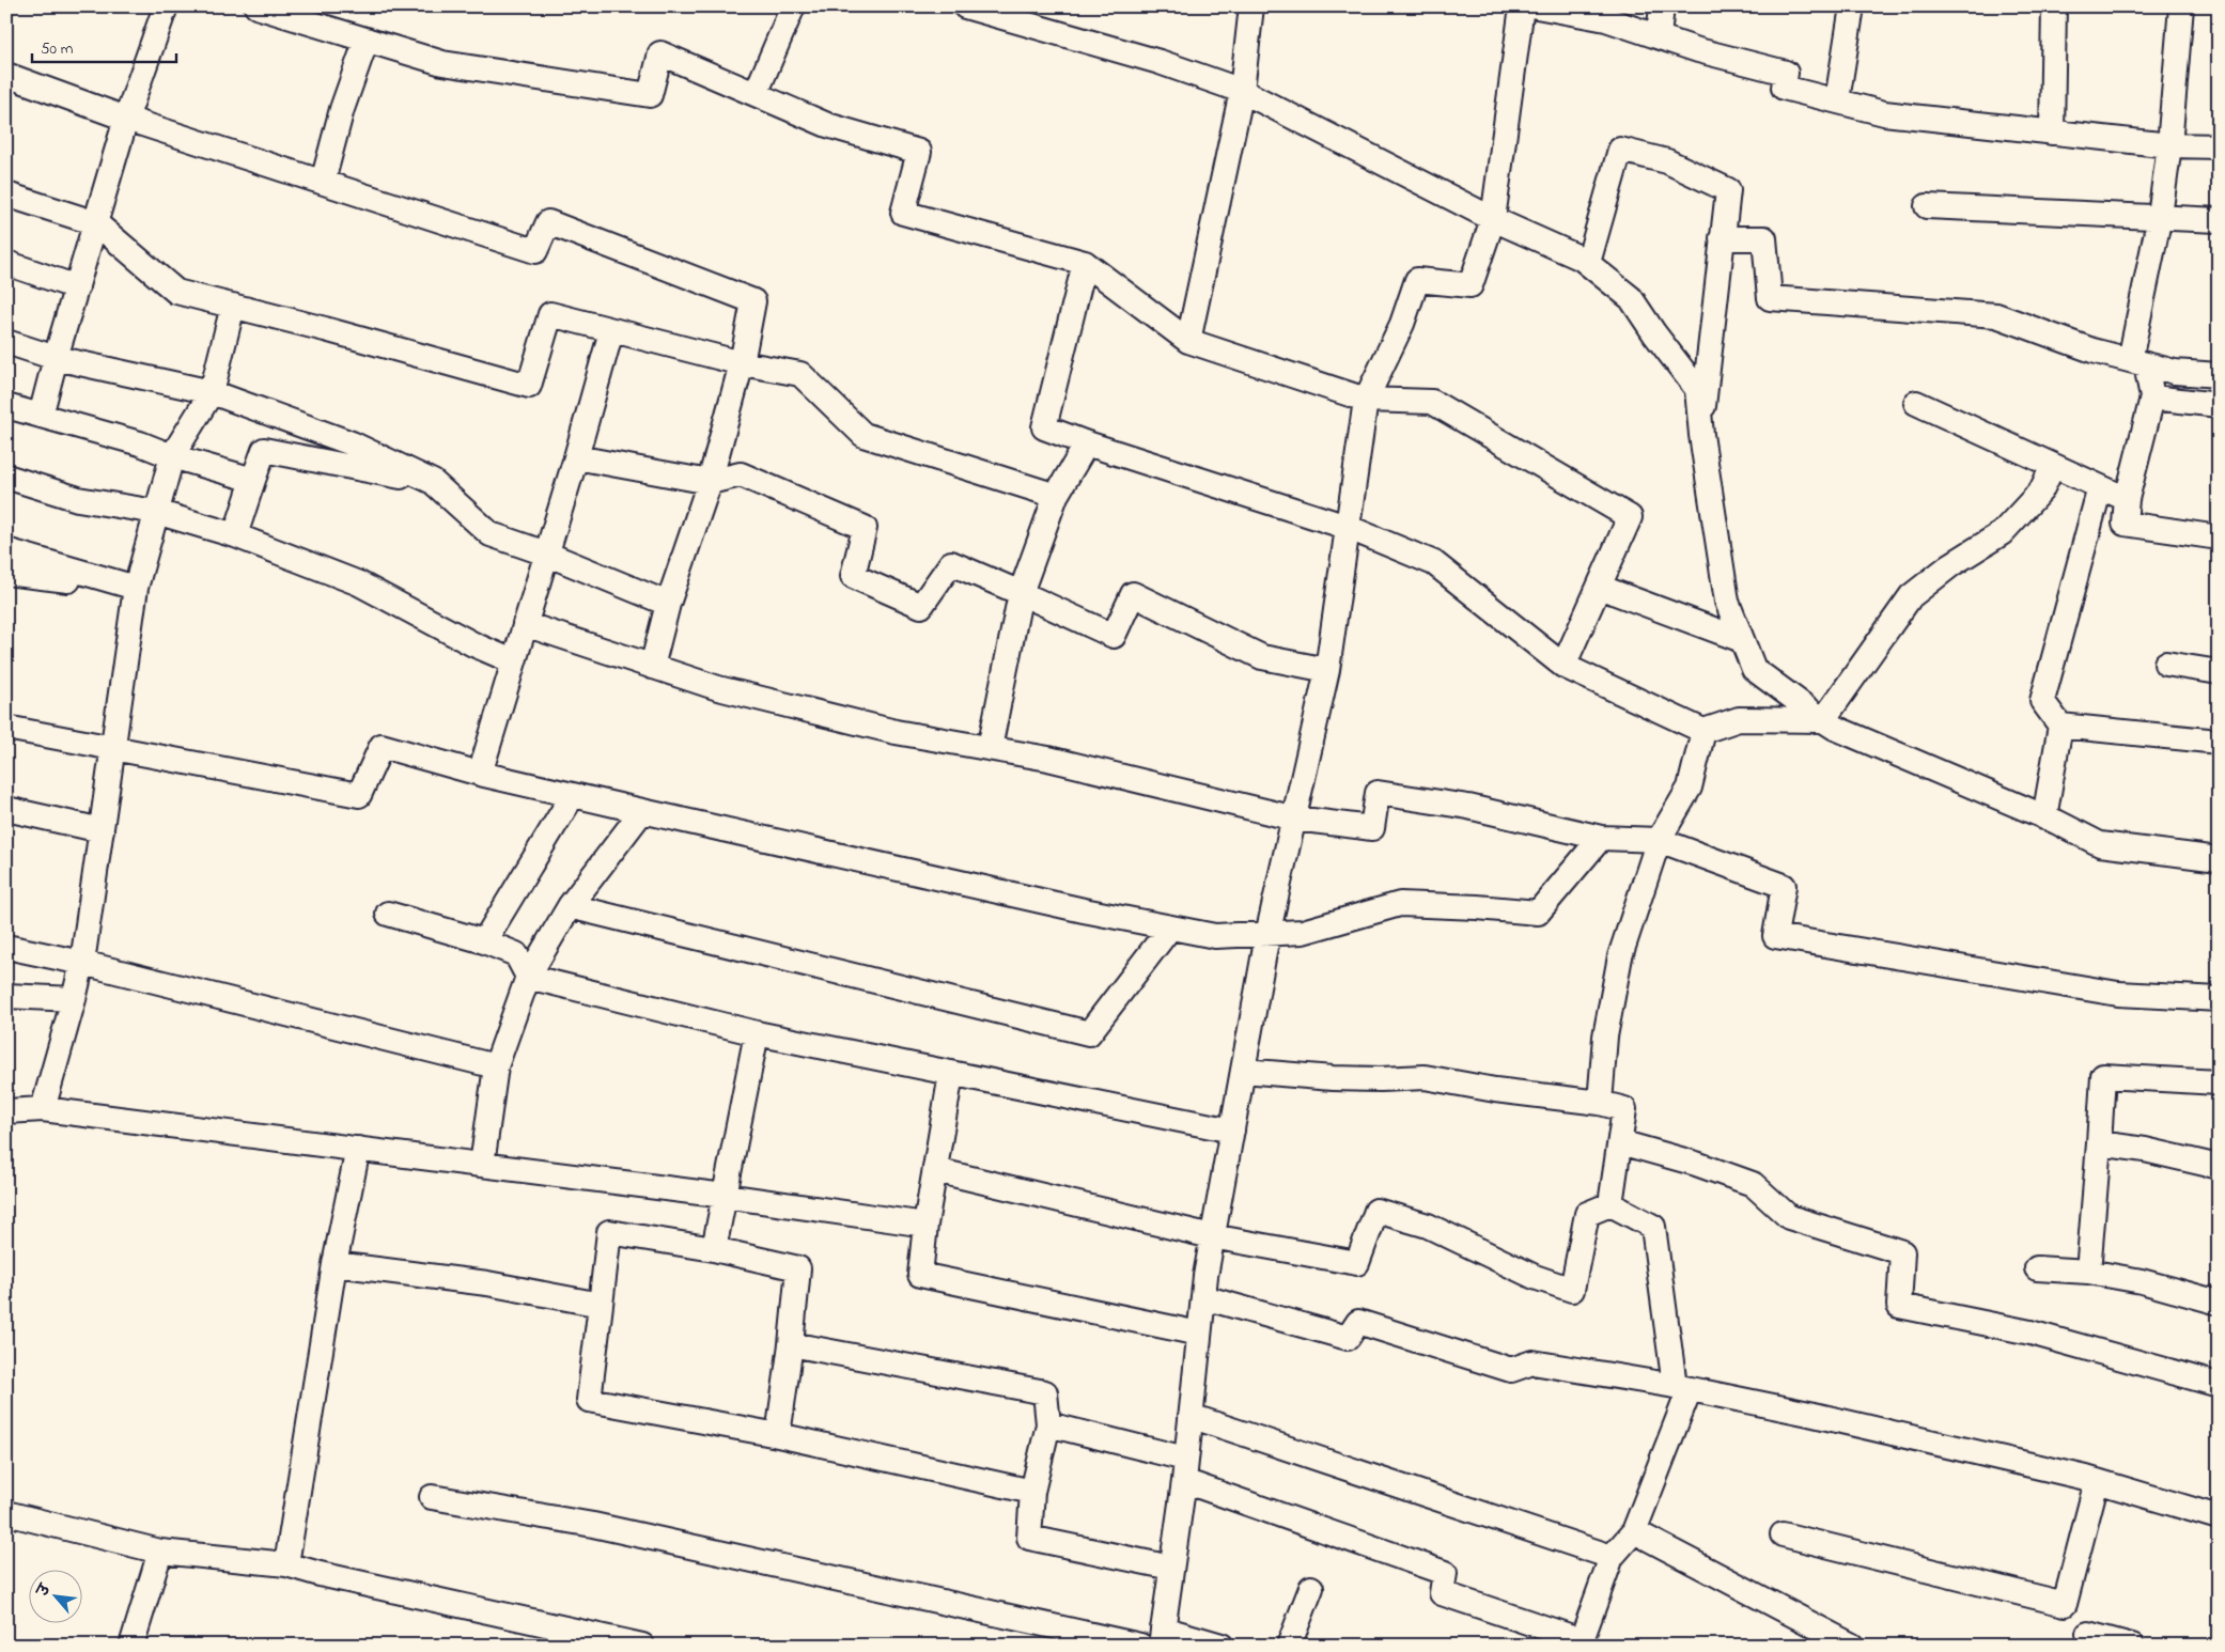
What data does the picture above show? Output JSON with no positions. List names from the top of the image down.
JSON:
{
  "scale_bar": "50 m",
  "north": "top left"
}
